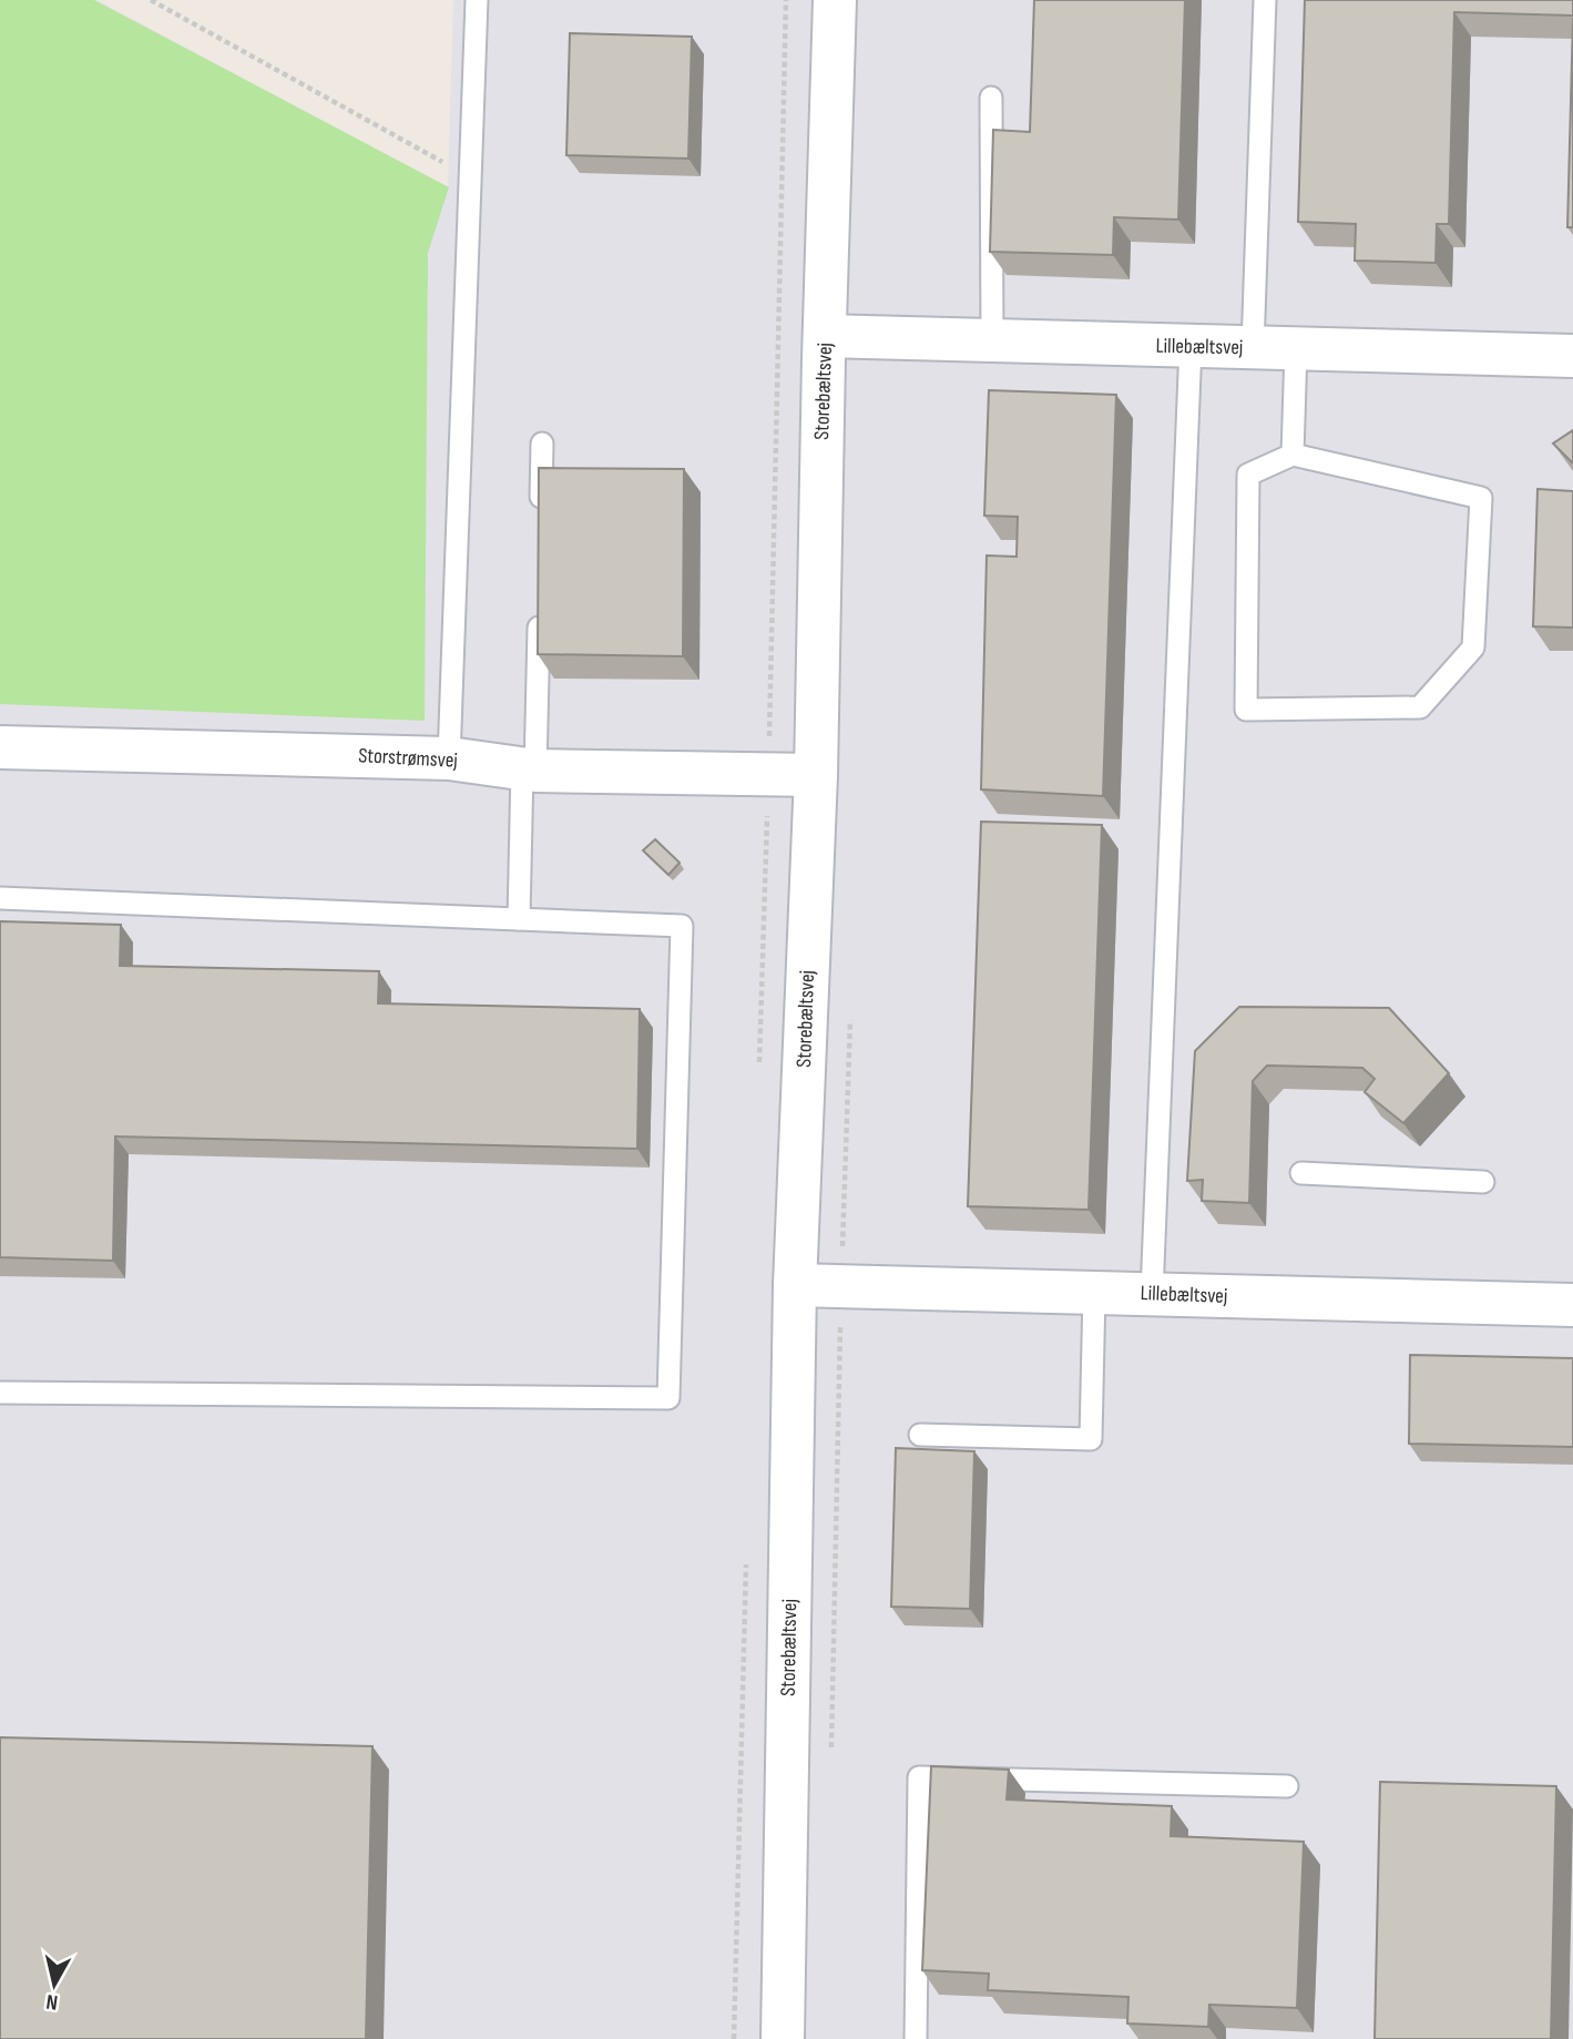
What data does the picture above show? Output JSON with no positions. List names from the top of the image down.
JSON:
{
  "streets": {
    "street": ["Lillebæltsvej", "Storebæltsvej", "Storstrømsvej"]
  },
  "crossings": [
    ["Lillebæltsvej", "Storebæltsvej"],
    ["Storebæltsvej", "Storstrømsvej"]
  ],
  "north": "bottom"
}
